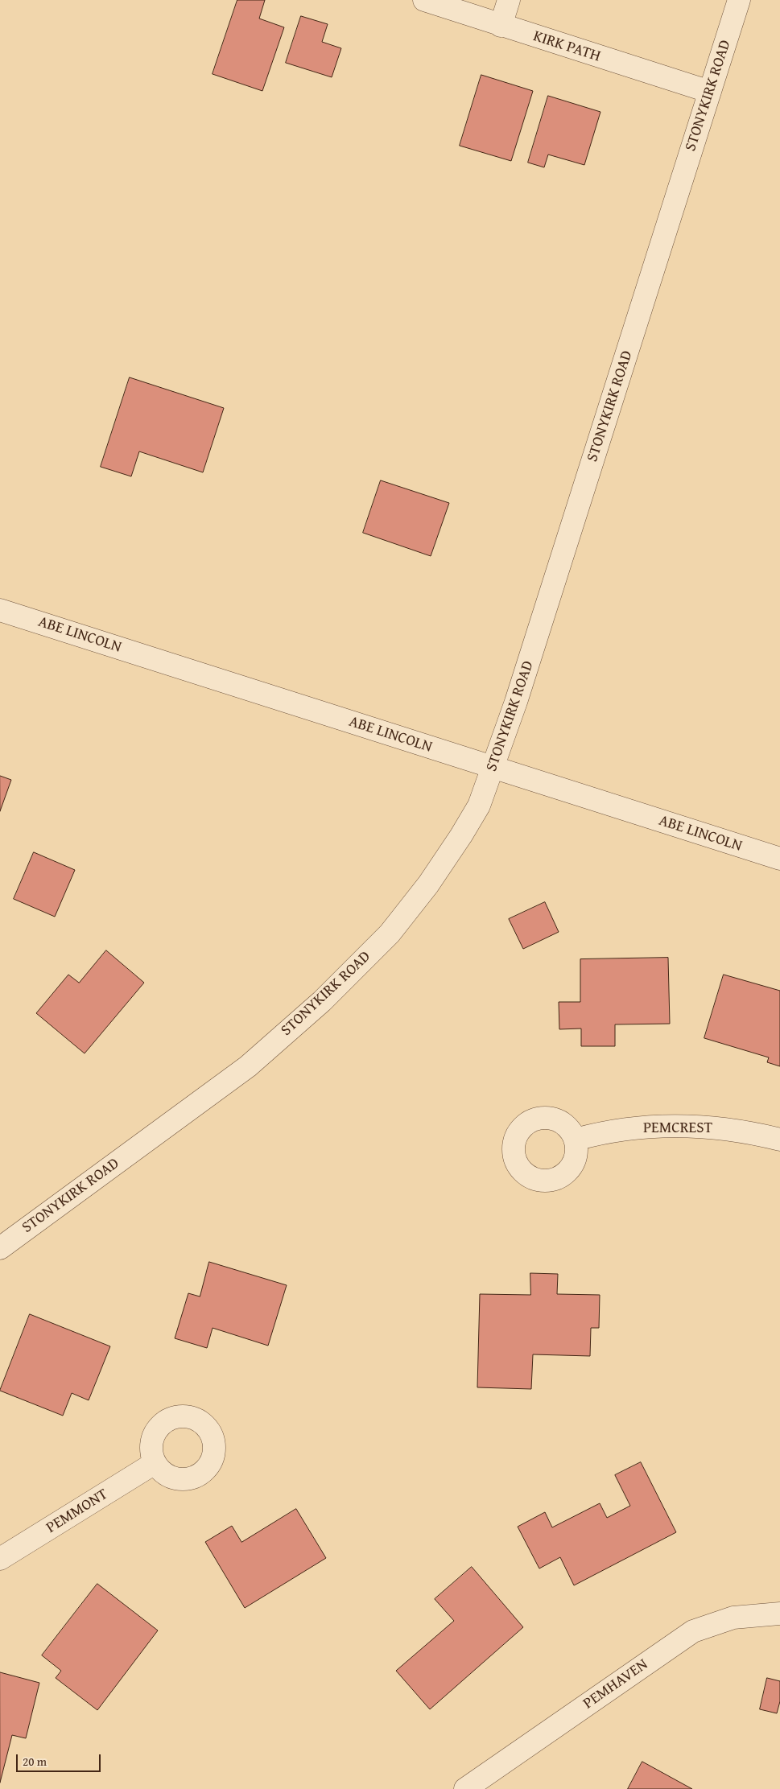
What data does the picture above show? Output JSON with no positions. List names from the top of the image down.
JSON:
{
  "streets": {
    "street": [
      "KIRK PATH",
      "STONYKIRK ROAD",
      "ABE LINCOLN",
      "PEMCREST",
      "PEMMONT",
      "PEMHAVEN"
    ]
  },
  "crossings": [
    ["KIRK PATH", "STONYKIRK ROAD"],
    ["STONYKIRK ROAD", "ABE LINCOLN"]
  ],
  "scale_bar": "20 m"
}
